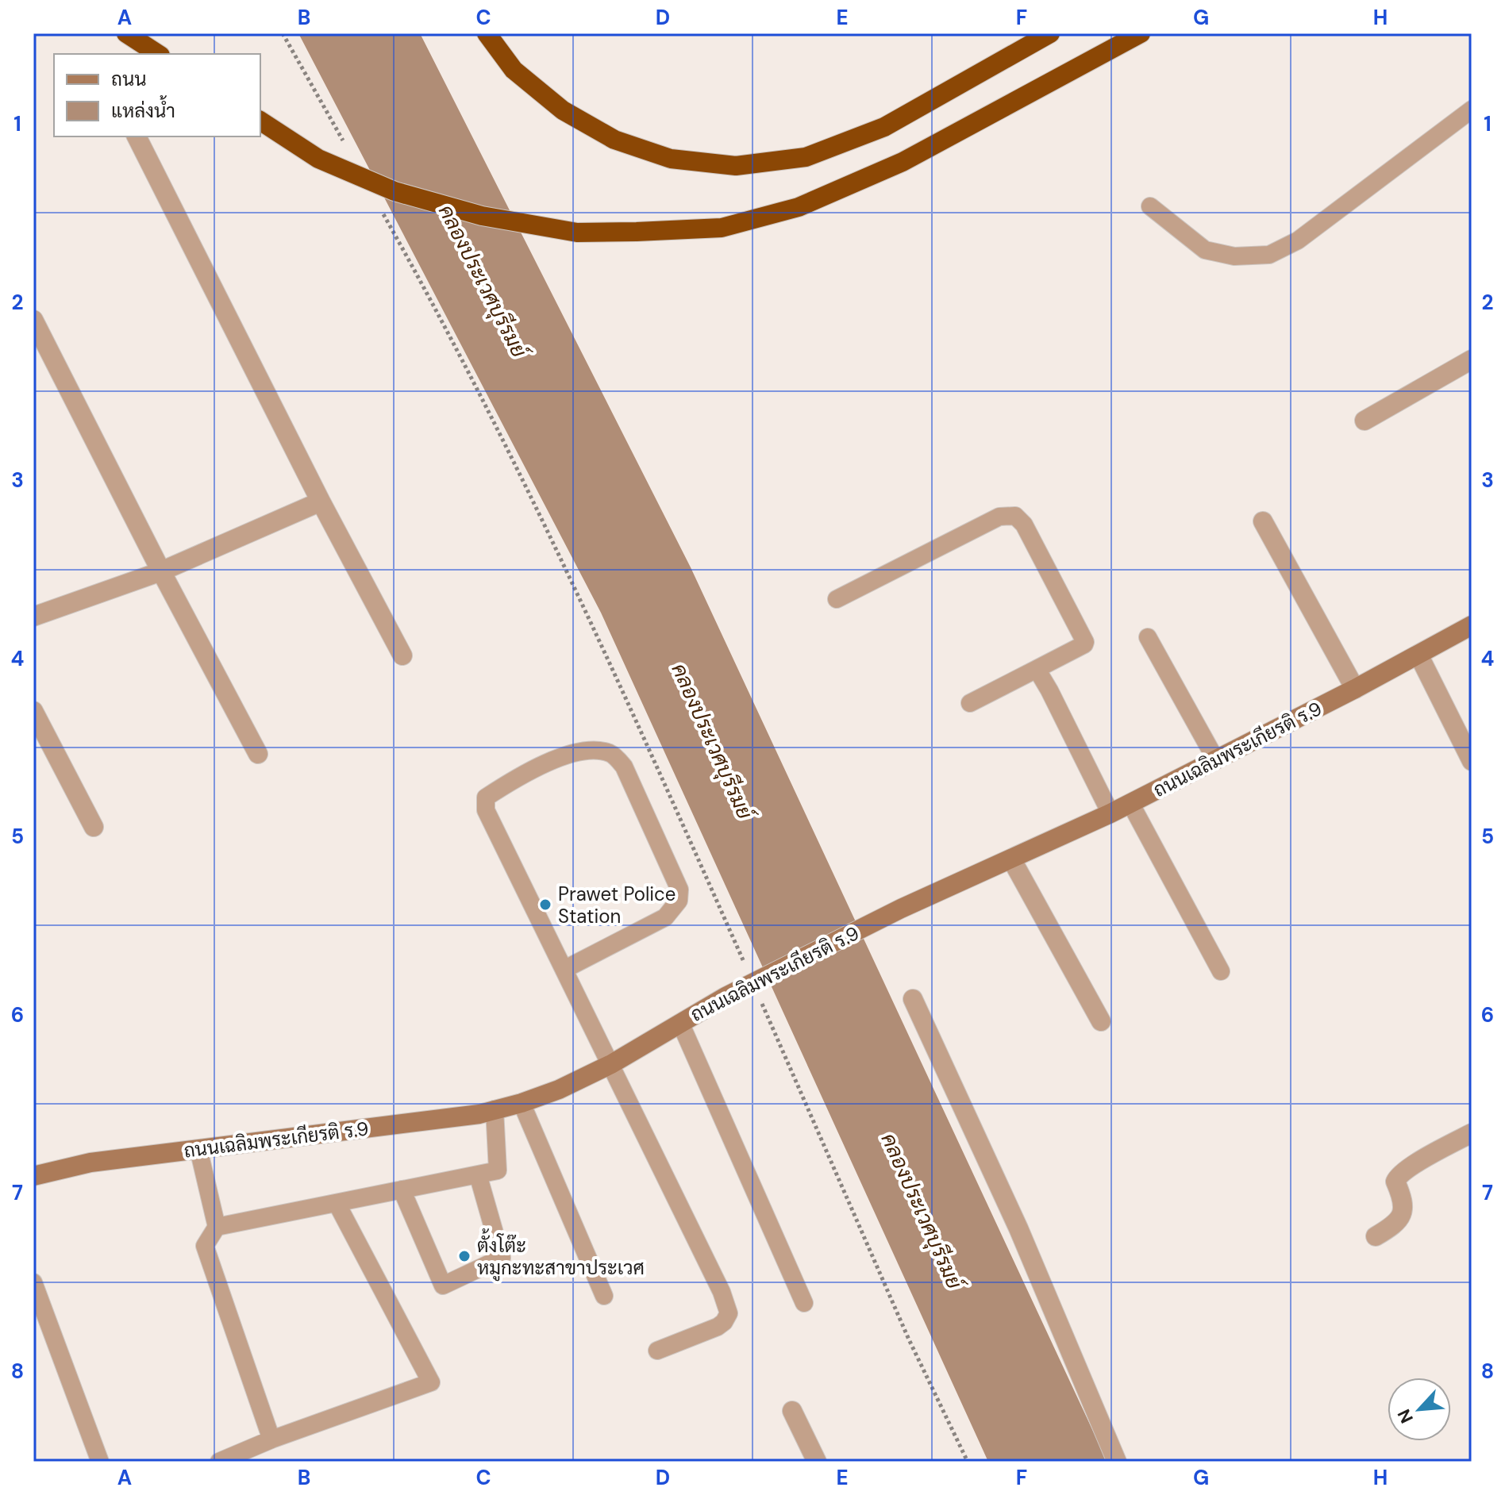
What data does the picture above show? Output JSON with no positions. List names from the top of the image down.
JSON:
{
  "streets": {
    "street": ["ถนนเฉลิมพระเกียรติ ร.9"]
  },
  "water": ["คลองประเวศบุรีรมย์"],
  "places": ["Prawet Police Station", "ตั้งโต๊ะ หมูกะทะสาขาประเวศ"],
  "legend": ["ถนน", "แหล่งน้ำ"],
  "north": "bottom left",
  "grid": {
    "columns": [
      "A",
      "B",
      "C",
      "D",
      "E",
      "F",
      "G",
      "H"
    ],
    "rows": [
      "1",
      "2",
      "3",
      "4",
      "5",
      "6",
      "7",
      "8"
    ]
  }
}
